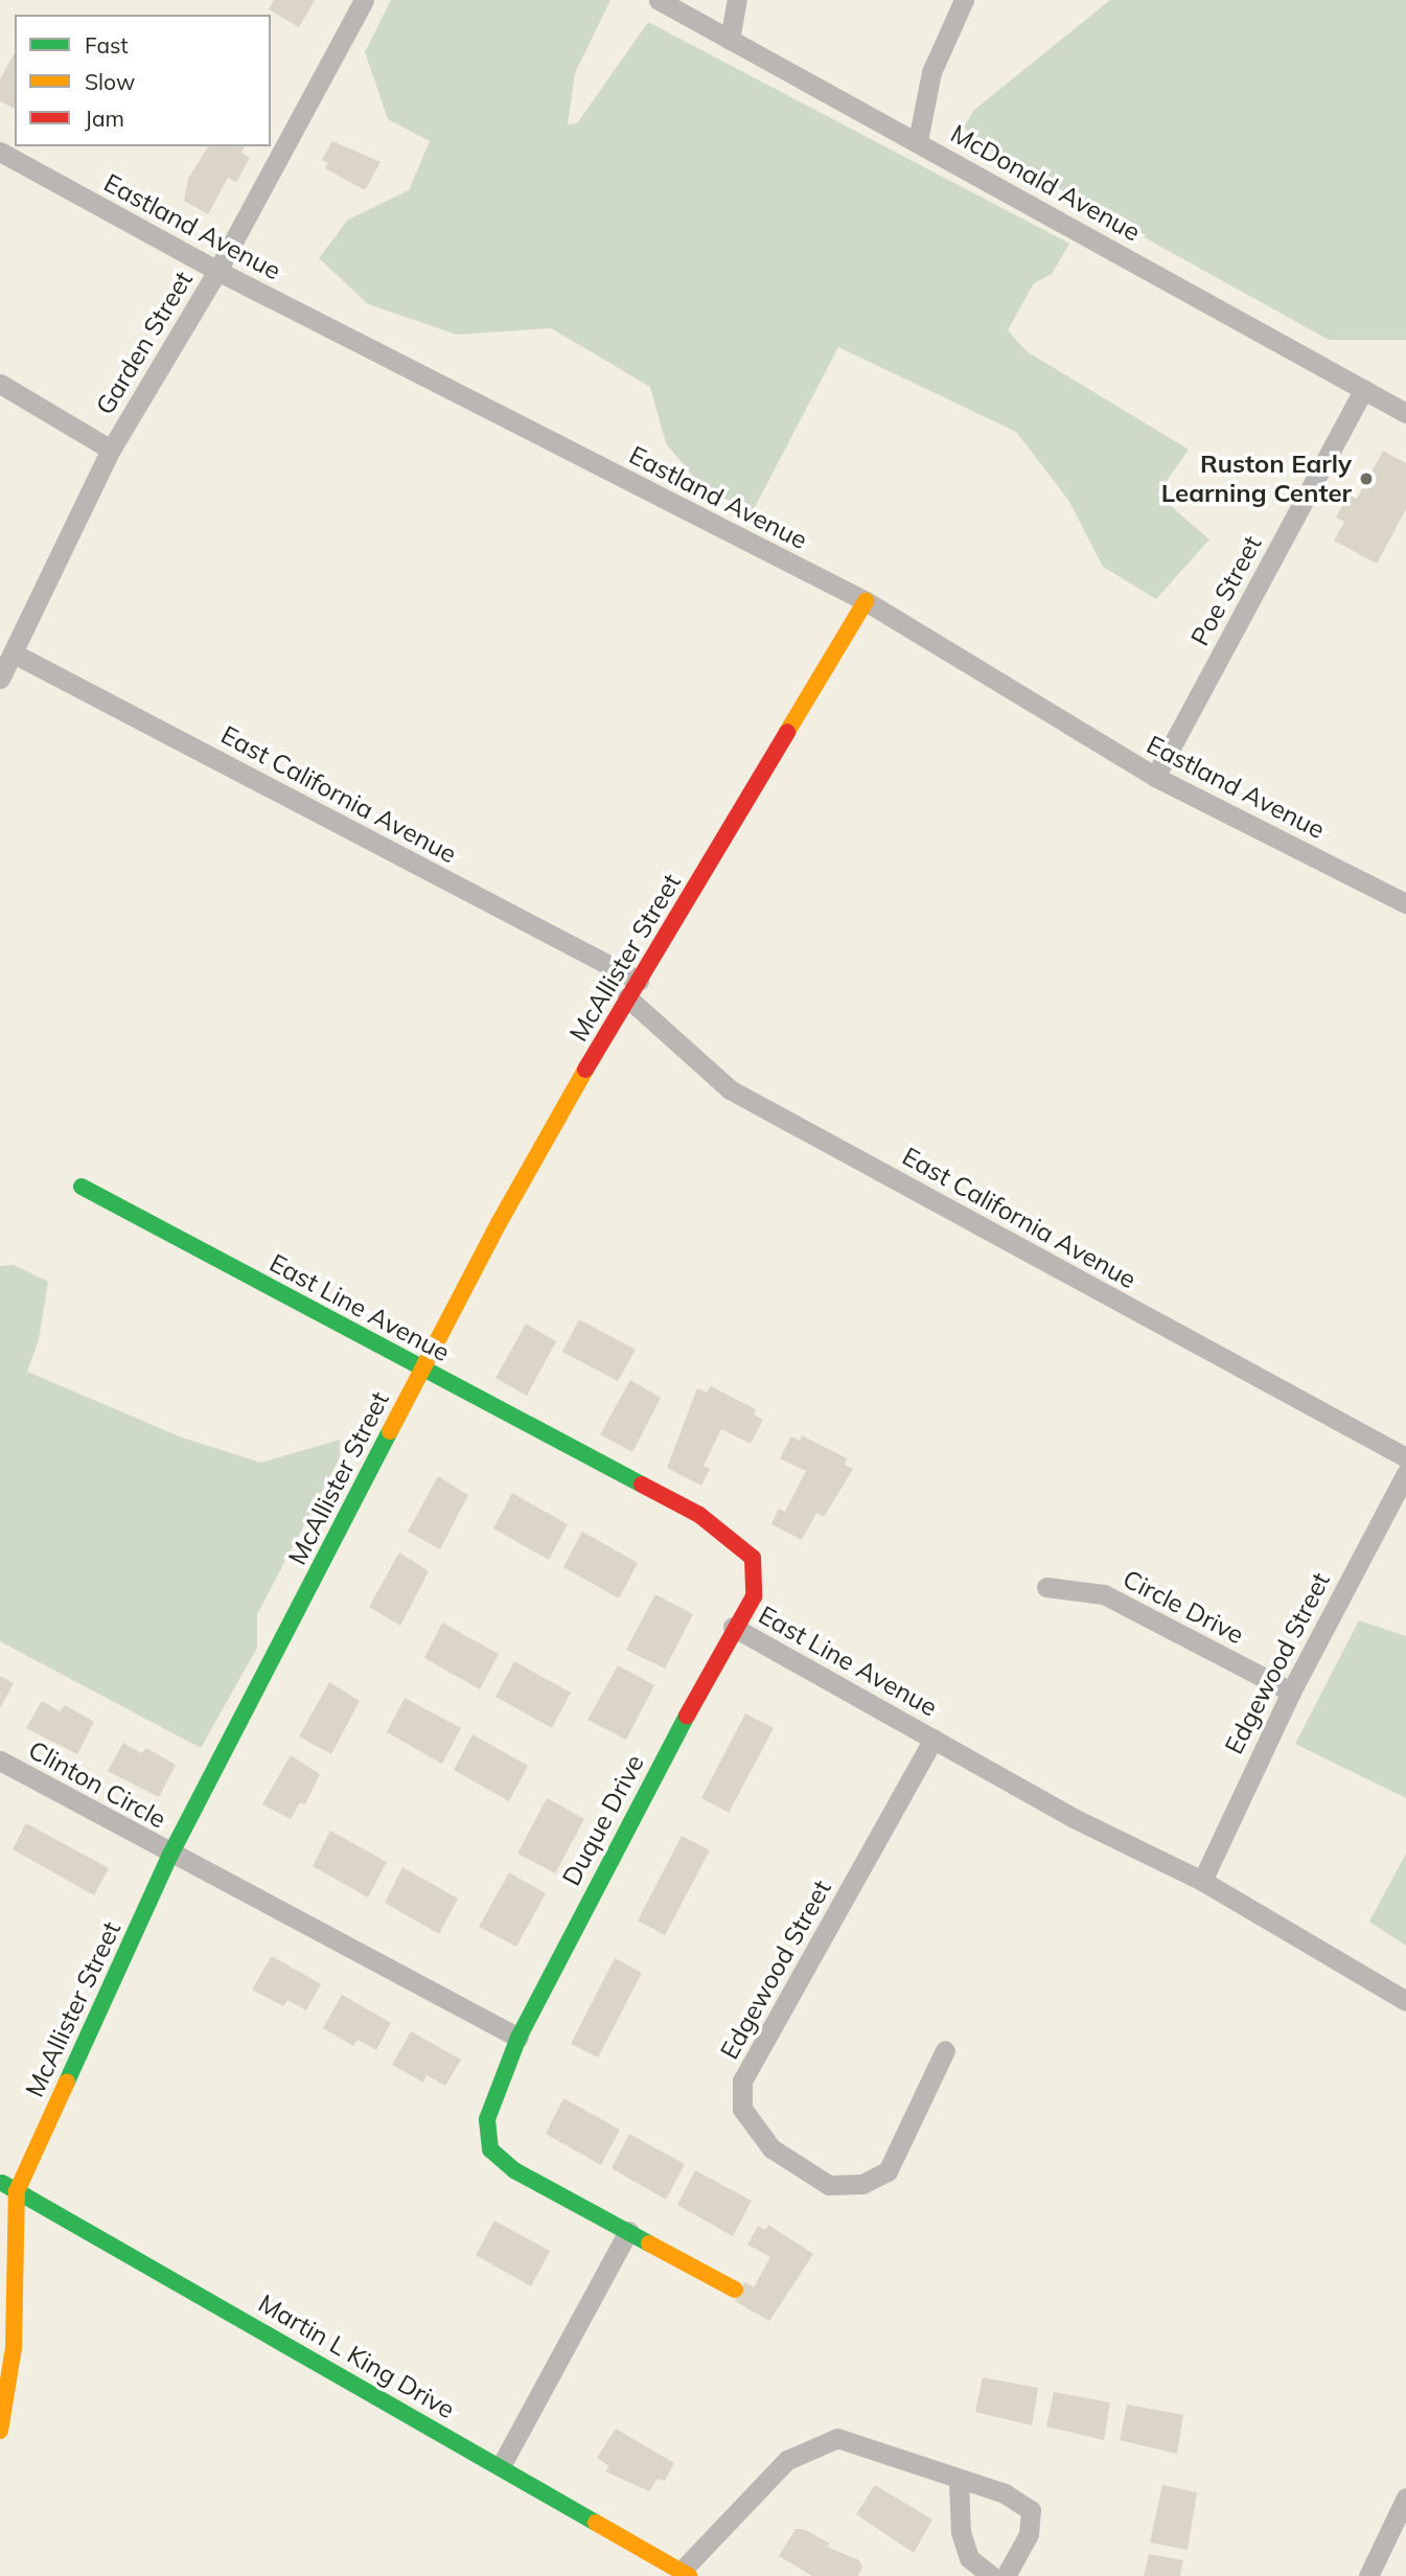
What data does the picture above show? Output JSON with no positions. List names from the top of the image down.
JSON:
{
  "streets": {
    "street": [
      "McDonald Avenue",
      "Eastland Avenue",
      "Garden Street",
      "Poe Street",
      "East California Avenue",
      "McAllister Street",
      "East Line Avenue",
      "Circle Drive",
      "Edgewood Street",
      "Clinton Circle",
      "Duque Drive",
      "Martin L King Drive"
    ]
  },
  "crossings": [
    ["McDonald Avenue", "Poe Street"],
    ["Eastland Avenue", "Garden Street"],
    ["Eastland Avenue", "Poe Street"],
    ["Eastland Avenue", "McAllister Street"],
    ["Garden Street", "East California Avenue"],
    ["East California Avenue", "McAllister Street"],
    ["McAllister Street", "East Line Avenue"],
    ["McAllister Street", "Clinton Circle"],
    ["McAllister Street", "Martin L King Drive"],
    ["East Line Avenue", "Edgewood Street"],
    ["East Line Avenue", "Duque Drive"],
    ["Circle Drive", "Edgewood Street"]
  ],
  "places": ["Ruston Early Learning Center"],
  "legend": ["Fast", "Slow", "Jam"]
}
